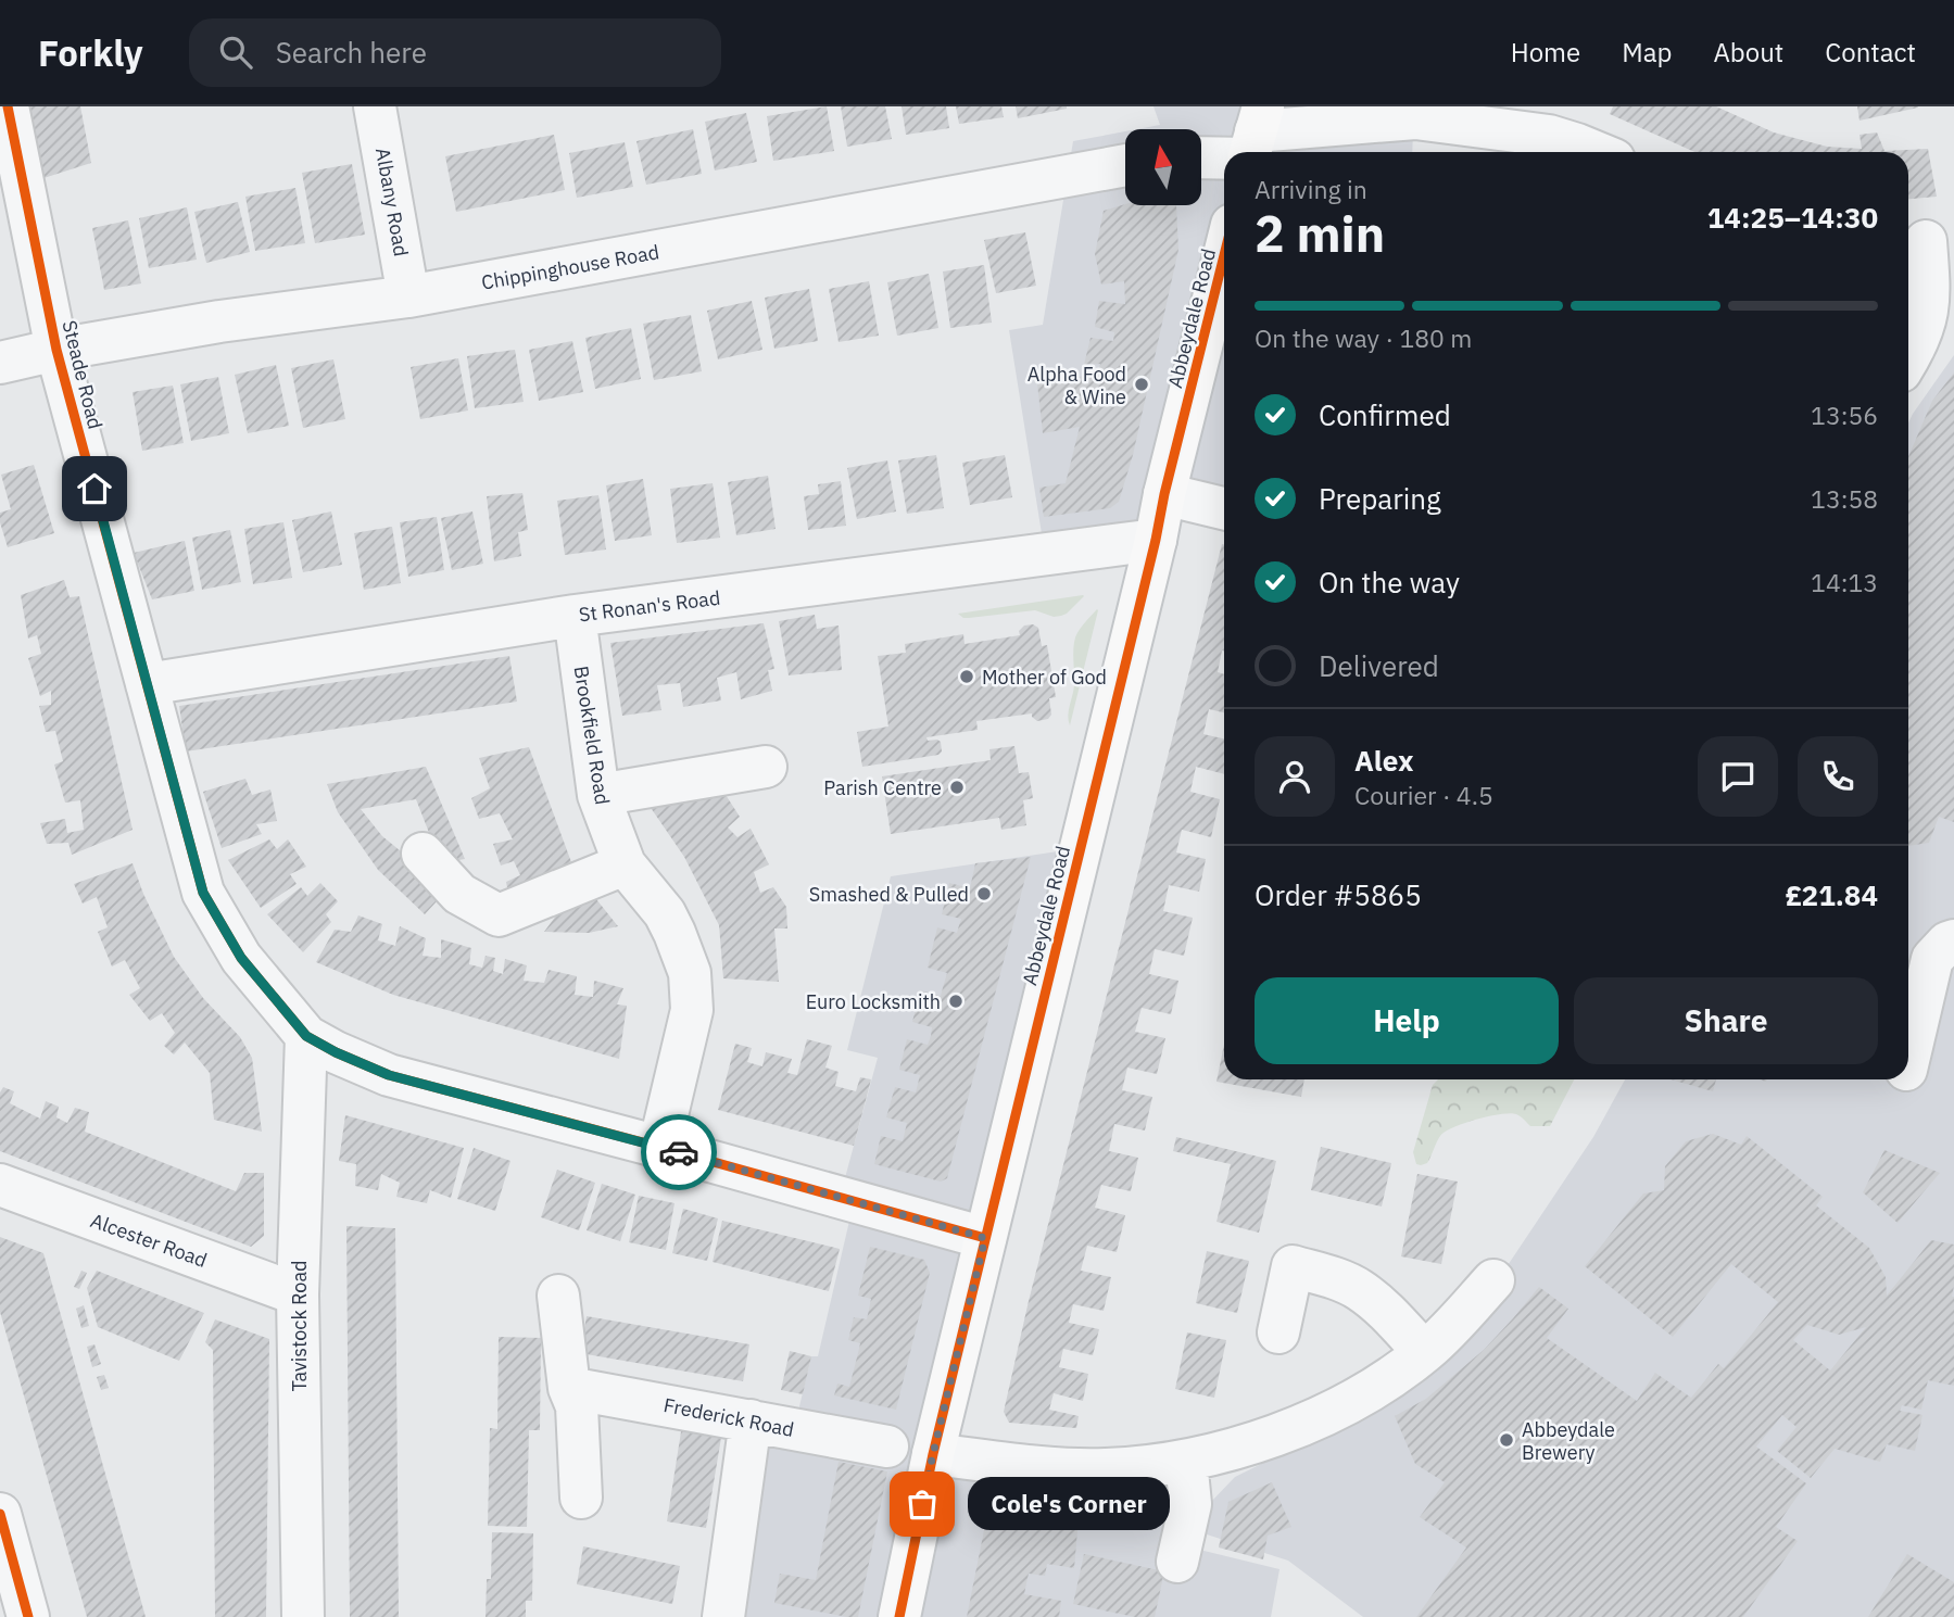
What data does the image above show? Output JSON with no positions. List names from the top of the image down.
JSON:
{
  "streets": {
    "main road": ["Abbeydale Road"],
    "street": [
      "Albany Road",
      "Chippinghouse Road",
      "Steade Road",
      "St Ronan's Road",
      "Brookfield Road",
      "Alcester Road",
      "Tavistock Road",
      "Frederick Road"
    ]
  },
  "crossings": [
    ["Albany Road", "Chippinghouse Road"],
    ["Chippinghouse Road", "Steade Road"],
    ["Abbeydale Road", "Steade Road"],
    ["Abbeydale Road", "St Ronan's Road"],
    ["Steade Road", "St Ronan's Road"],
    ["Steade Road", "Brookfield Road"],
    ["Steade Road", "Tavistock Road"],
    ["St Ronan's Road", "Brookfield Road"],
    ["Alcester Road", "Tavistock Road"]
  ],
  "places": [
    "Alpha Food & Wine",
    "Mother of God",
    "Parish Centre",
    "Smashed & Pulled",
    "Euro Locksmith",
    "Abbeydale Brewery",
    "Cole's Corner"
  ],
  "north": "top",
  "page": {
    "header": "Forkly",
    "search": "Search here",
    "nav": [
      "Home",
      "Map",
      "About",
      "Contact"
    ],
    "heading": ["2 min", "Arriving in", "14:25–14:30"],
    "panel": [
      "Alex",
      "Courier · 4.5",
      "Order #5865",
      "£21.84"
    ],
    "bar": "On the way · 180 m",
    "list": [
      ["Confirmed", "13:56"],
      ["Preparing", "13:58"],
      ["On the way", "14:13"],
      "Delivered"
    ],
    "buttons": ["Help", "Share"],
    "bubble": "Cole's Corner"
  }
}
